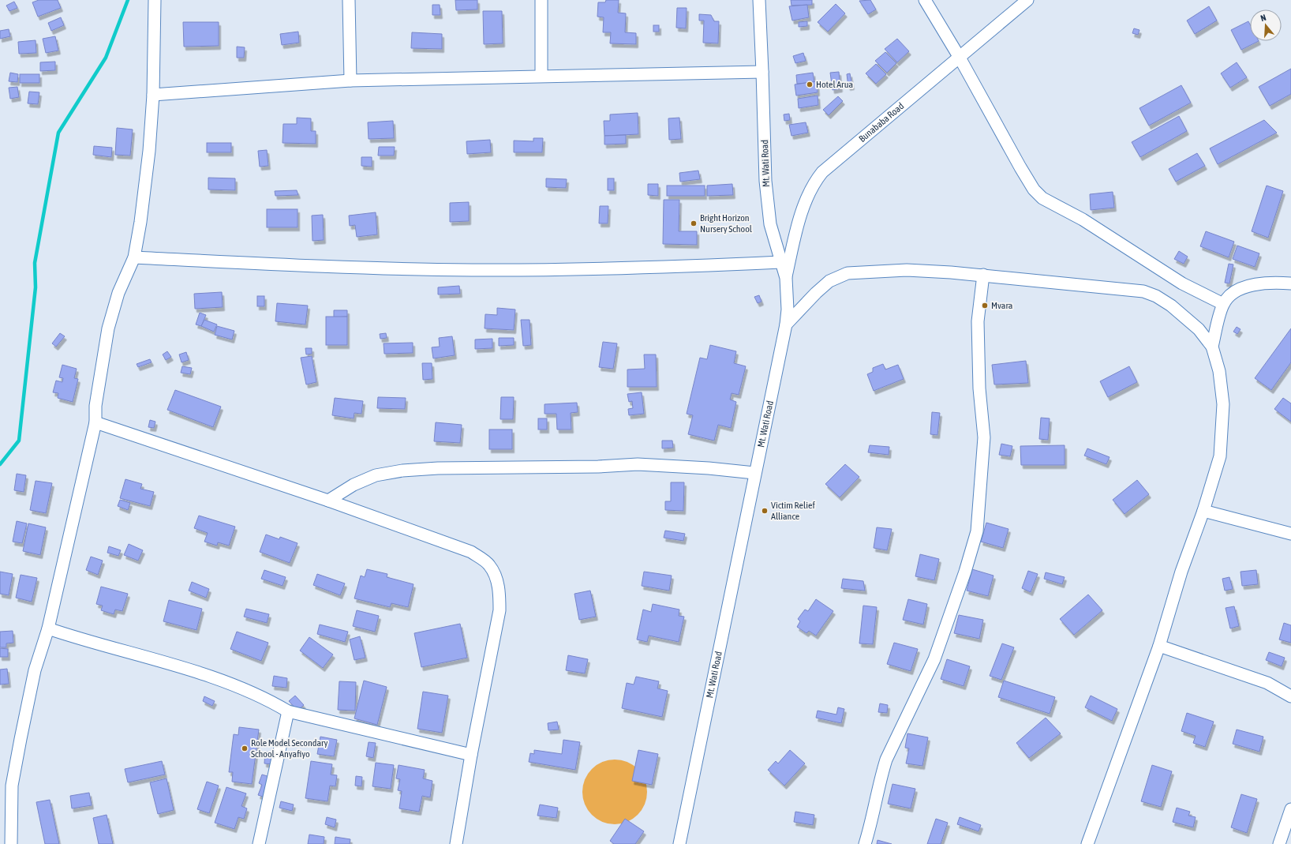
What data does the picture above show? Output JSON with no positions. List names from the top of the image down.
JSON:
{
  "streets": {
    "street": ["Bunababa Road", "Mt. Wati Road"]
  },
  "crossings": [
    ["Bunababa Road", "Mt. Wati Road"]
  ],
  "places": [
    "Hotel Arua",
    "Bright Horizon Nursery School",
    "Mvara",
    "Victim Relief Alliance",
    "Role Model Secondary School - Anyafiyo"
  ],
  "north": "top"
}
